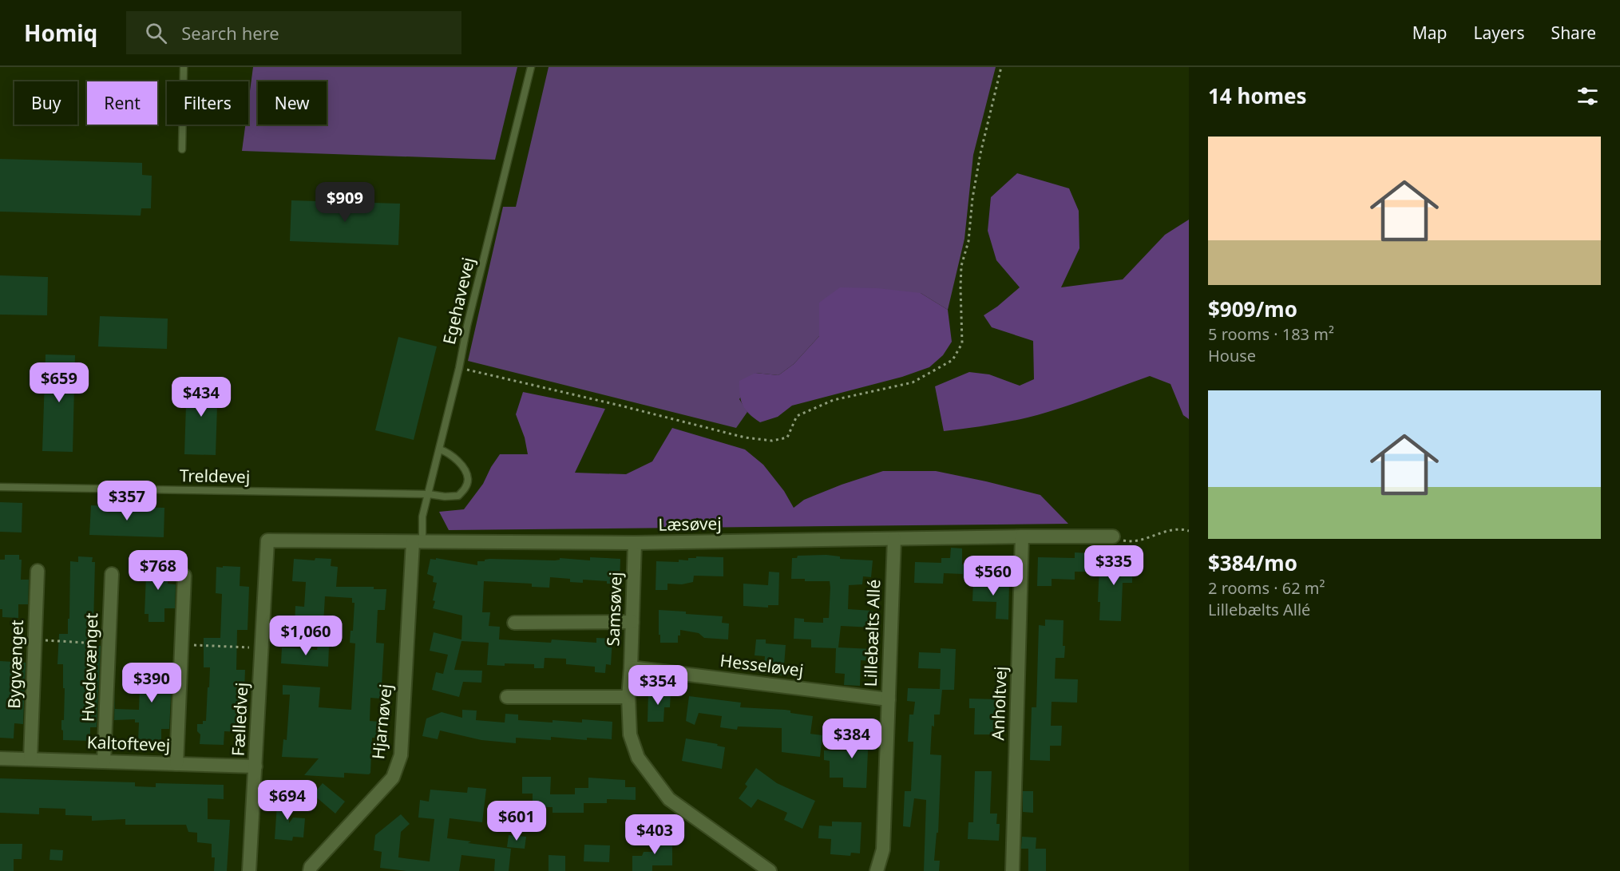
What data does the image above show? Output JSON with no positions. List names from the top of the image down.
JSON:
{
  "streets": {
    "street": [
      "Læsøvej",
      "Samsøvej",
      "Lillebælts Allé",
      "Bygvænget",
      "Hesseløvej",
      "Hvedevænget",
      "Anholtvej",
      "Fælledvej",
      "Hjarnøvej",
      "Kaltoftevej"
    ],
    "lane": ["Egehavevej", "Treldevej"]
  },
  "crossings": [
    ["Egehavevej", "Treldevej"],
    ["Egehavevej", "Læsøvej"],
    ["Egehavevej", "Hjarnøvej"],
    ["Læsøvej", "Samsøvej"],
    ["Læsøvej", "Lillebælts Allé"],
    ["Læsøvej", "Anholtvej"],
    ["Læsøvej", "Fælledvej"],
    ["Læsøvej", "Hjarnøvej"],
    ["Samsøvej", "Hesseløvej"],
    ["Lillebælts Allé", "Hesseløvej"],
    ["Bygvænget", "Kaltoftevej"],
    ["Hvedevænget", "Kaltoftevej"],
    ["Fælledvej", "Kaltoftevej"]
  ],
  "page": {
    "header": "Homiq",
    "search": "Search here",
    "nav": ["Map", "Layers", "Share"],
    "heading": "14 homes",
    "chip": [
      "Buy",
      "Rent",
      "Filters",
      "New"
    ],
    "list": [
      {
        "name": "$909/mo",
        "note": "5 rooms · 183 m² · House"
      },
      {
        "name": "$384/mo",
        "note": "2 rooms · 62 m² · Lillebælts Allé"
      }
    ],
    "price": [
      "$909",
      "$659",
      "$434",
      "$357",
      "$335",
      "$768",
      "$560",
      "$1,060",
      "$390",
      "$354",
      "$384",
      "$694",
      "$601",
      "$403"
    ]
  }
}
